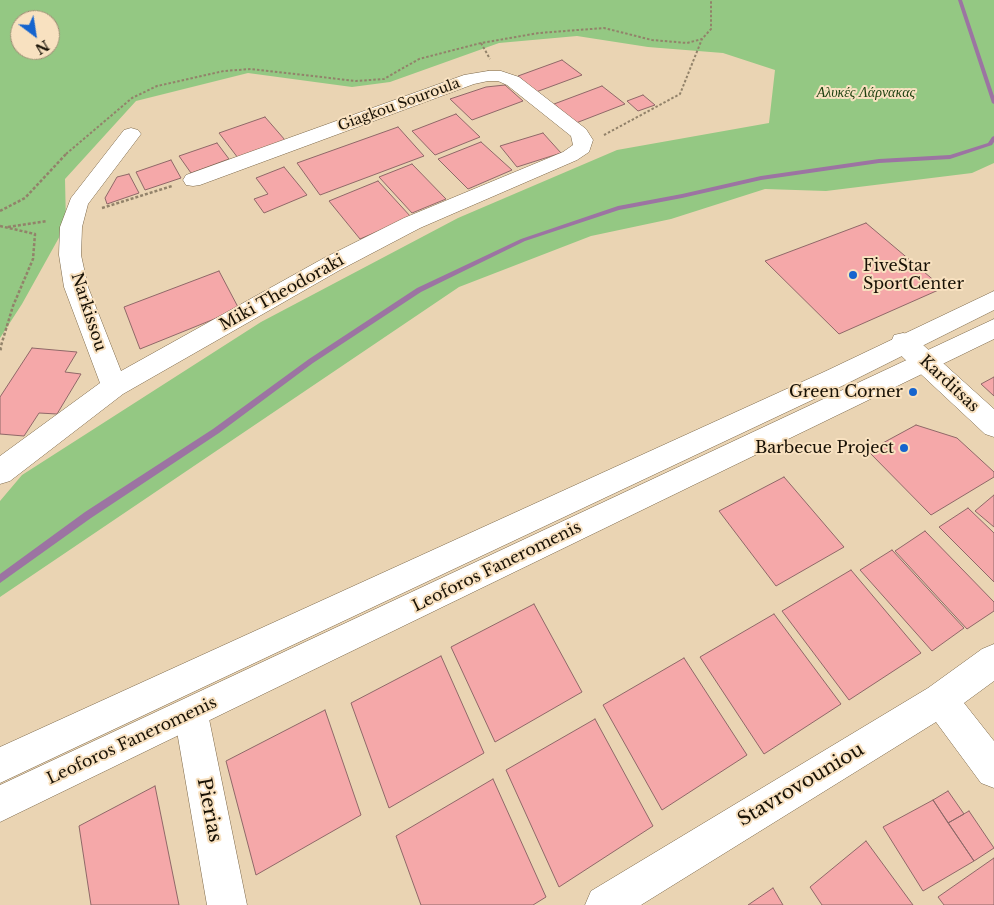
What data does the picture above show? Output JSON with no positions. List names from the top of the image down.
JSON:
{
  "streets": {
    "street": [
      "Giagkou Souroula",
      "Miki Theodoraki",
      "Narkissou",
      "Karditsas",
      "Leoforos Faneromenis",
      "Stavrovouniou",
      "Pierias"
    ]
  },
  "crossings": [
    ["Giagkou Souroula", "Miki Theodoraki"],
    ["Miki Theodoraki", "Narkissou"],
    ["Karditsas", "Leoforos Faneromenis"],
    ["Leoforos Faneromenis", "Pierias"]
  ],
  "parks": ["Αλυκές Λάρνακας"],
  "places": ["FiveStar SportCenter", "Green Corner", "Barbecue Project"],
  "north": "bottom right"
}
